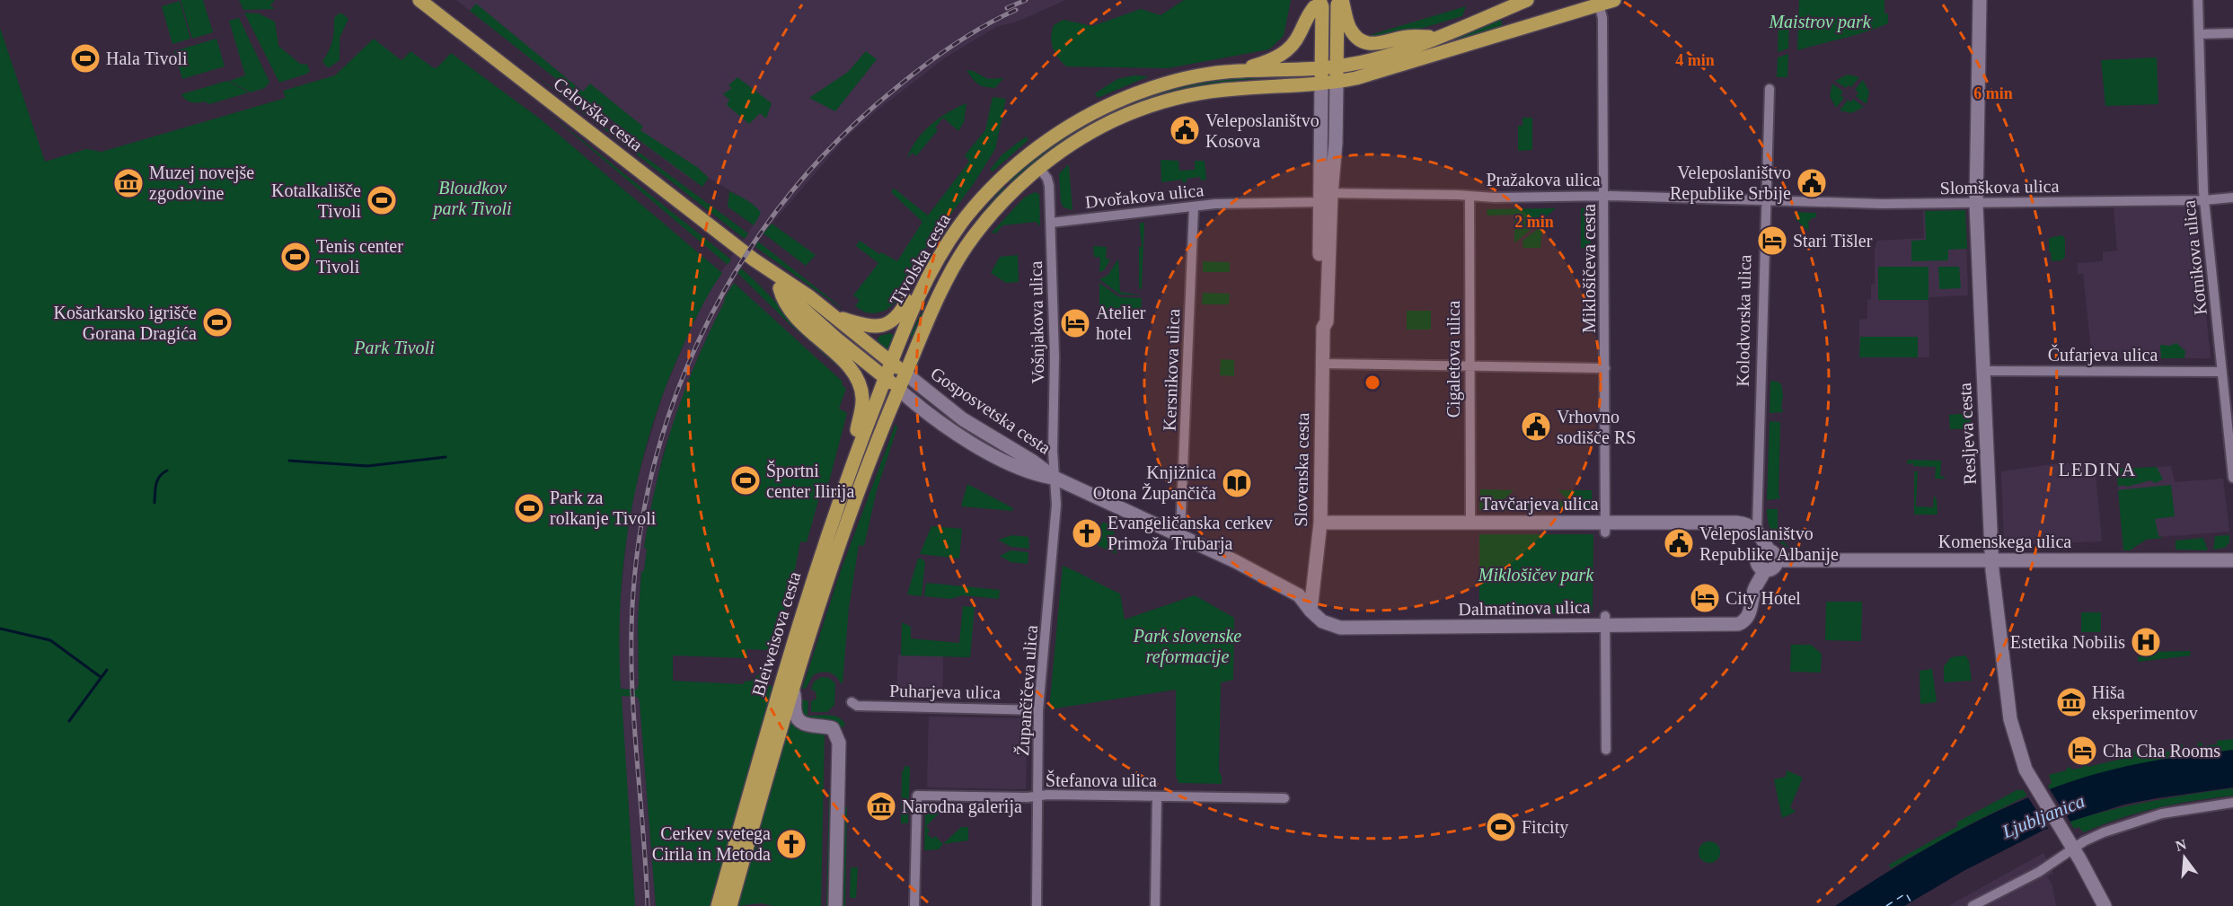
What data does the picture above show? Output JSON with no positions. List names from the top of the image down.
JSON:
{
  "streets": {
    "main road": [
      "Celovška cesta",
      "Tivolska cesta",
      "Kolodvorska ulica",
      "Gosposvetska cesta",
      "Resljeva cesta",
      "Slovenska cesta",
      "Tavčarjeva ulica",
      "Komenskega ulica",
      "Dalmatinova ulica",
      "Bleiweisova cesta"
    ],
    "street": [
      "Pražakova ulica",
      "Slomškova ulica",
      "Dvořakova ulica",
      "Kotnikova ulica",
      "Miklošičeva cesta",
      "Vošnjakova ulica",
      "Čufarjeva ulica",
      "Cigaletova ulica",
      "Kersnikova ulica",
      "Župančičeva ulica",
      "Puharjeva ulica",
      "Štefanova ulica"
    ]
  },
  "crossings": [
    ["Celovška cesta", "Tivolska cesta"],
    ["Celovška cesta", "Gosposvetska cesta"],
    ["Celovška cesta", "Bleiweisova cesta"],
    ["Pražakova ulica", "Slomškova ulica"],
    ["Pražakova ulica", "Dvořakova ulica"],
    ["Pražakova ulica", "Miklošičeva cesta"],
    ["Pražakova ulica", "Kolodvorska ulica"],
    ["Pražakova ulica", "Cigaletova ulica"],
    ["Pražakova ulica", "Slovenska cesta"],
    ["Slomškova ulica", "Kotnikova ulica"],
    ["Slomškova ulica", "Kolodvorska ulica"],
    ["Slomškova ulica", "Resljeva cesta"],
    ["Dvořakova ulica", "Vošnjakova ulica"],
    ["Dvořakova ulica", "Kersnikova ulica"],
    ["Dvořakova ulica", "Slovenska cesta"],
    ["Kotnikova ulica", "Čufarjeva ulica"],
    ["Tivolska cesta", "Miklošičeva cesta"],
    ["Tivolska cesta", "Vošnjakova ulica"],
    ["Tivolska cesta", "Gosposvetska cesta"],
    ["Tivolska cesta", "Slovenska cesta"],
    ["Tivolska cesta", "Bleiweisova cesta"],
    ["Miklošičeva cesta", "Tavčarjeva ulica"],
    ["Kolodvorska ulica", "Tavčarjeva ulica"],
    ["Kolodvorska ulica", "Komenskega ulica"],
    ["Kolodvorska ulica", "Dalmatinova ulica"],
    ["Vošnjakova ulica", "Gosposvetska cesta"],
    ["Vošnjakova ulica", "Župančičeva ulica"],
    ["Čufarjeva ulica", "Resljeva cesta"],
    ["Cigaletova ulica", "Tavčarjeva ulica"],
    ["Kersnikova ulica", "Gosposvetska cesta"],
    ["Gosposvetska cesta", "Slovenska cesta"],
    ["Gosposvetska cesta", "Dalmatinova ulica"],
    ["Gosposvetska cesta", "Bleiweisova cesta"],
    ["Gosposvetska cesta", "Župančičeva ulica"],
    ["Resljeva cesta", "Komenskega ulica"],
    ["Slovenska cesta", "Tavčarjeva ulica"],
    ["Slovenska cesta", "Dalmatinova ulica"],
    ["Komenskega ulica", "Dalmatinova ulica"],
    ["Župančičeva ulica", "Puharjeva ulica"],
    ["Župančičeva ulica", "Štefanova ulica"]
  ],
  "districts": ["LEDINA"],
  "water": ["Ljubljanica"],
  "parks": [
    "Maistrov park",
    "Bloudkov park Tivoli",
    "Park Tivoli",
    "Miklošičev park",
    "Park slovenske reformacije"
  ],
  "places": {
    "sports": [
      "Hala Tivoli",
      "Kotalkališče Tivoli",
      "Tenis center Tivoli",
      "Košarkarsko igrišče Gorana Dragića",
      "Športni center Ilirija",
      "Park za rolkanje Tivoli",
      "Fitcity"
    ],
    "public building": [
      "Veleposlaništvo Kosova",
      "Veleposlaništvo Republike Srbije",
      "Vrhovno sodišče RS",
      "Veleposlaništvo Republike Albanije"
    ],
    "museum": ["Muzej novejše zgodovine", "Hiša eksperimentov", "Narodna galerija"],
    "hotel": [
      "Stari Tišler",
      "Atelier hotel",
      "City Hotel",
      "Cha Cha Rooms"
    ],
    "library": ["Knjižnica Otona Župančiča"],
    "church": ["Evangeličanska cerkev Primoža Trubarja", "Cerkev svetega Cirila in Metoda"],
    "hospital": ["Estetika Nobilis"]
  },
  "north": "top",
  "rings": ["4 min", "6 min", "2 min"]
}
